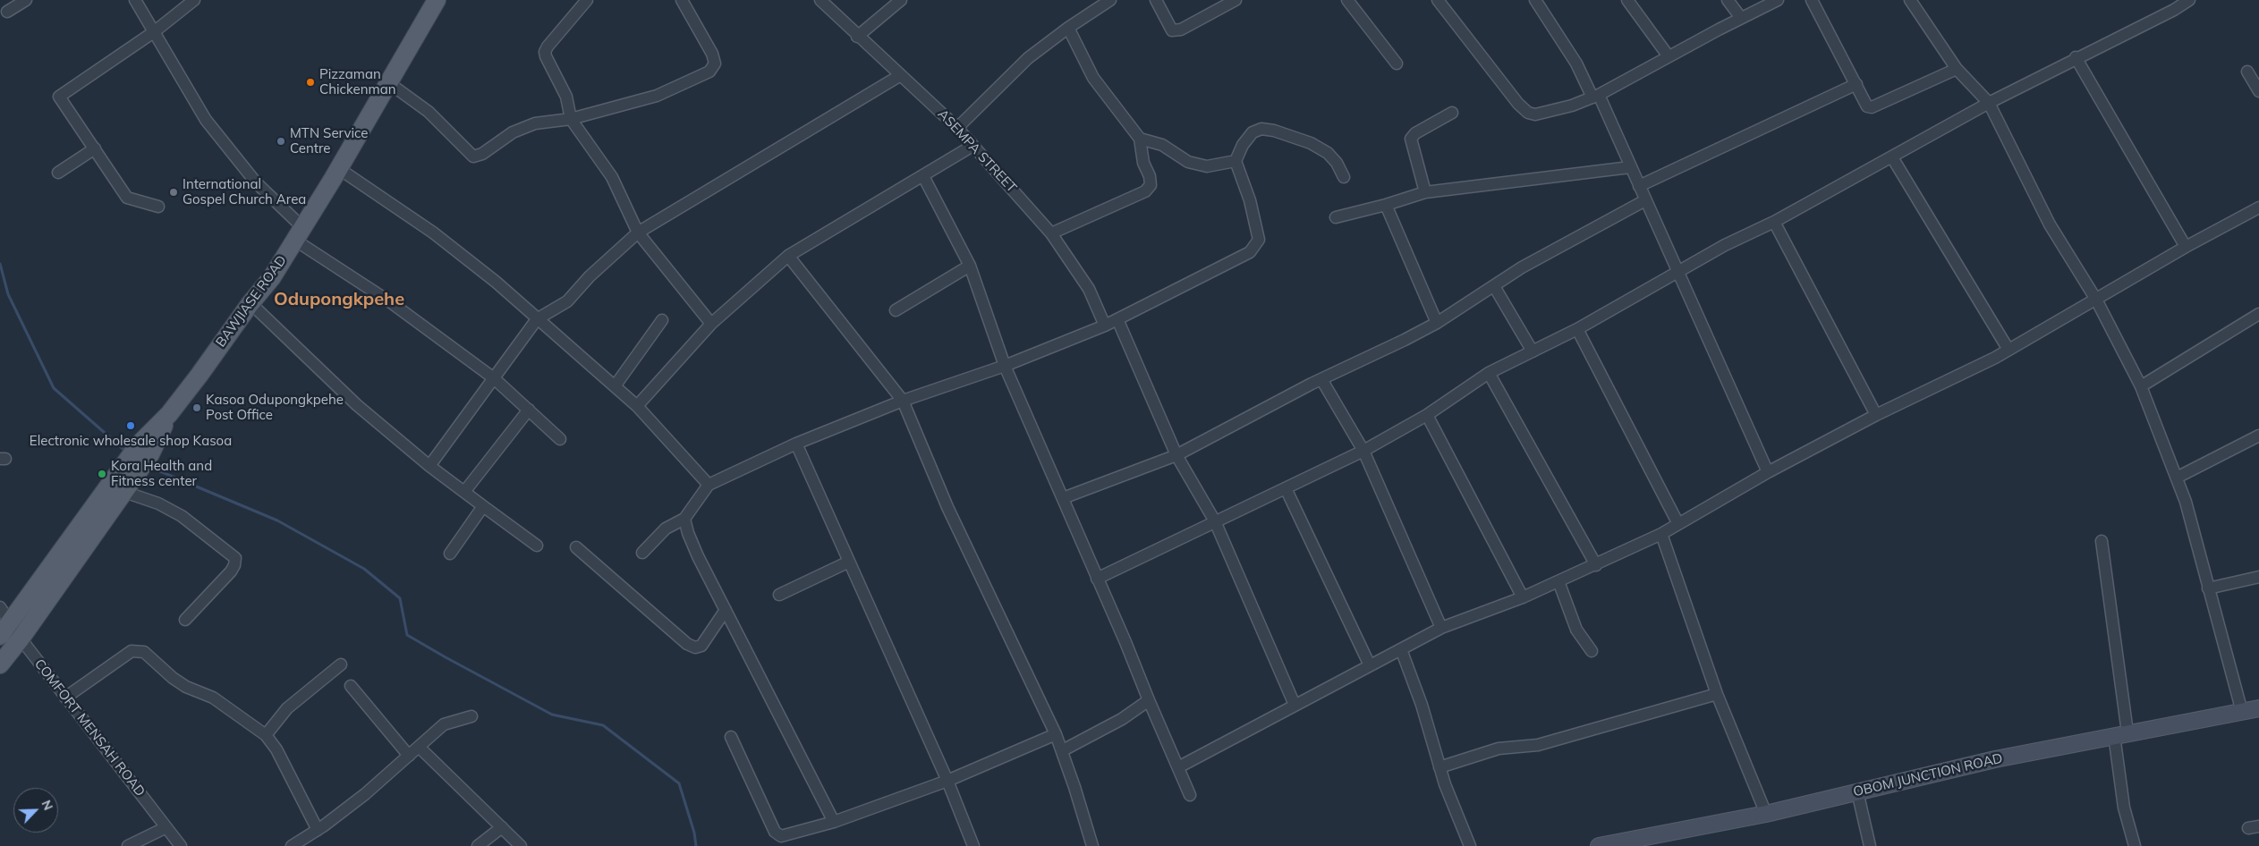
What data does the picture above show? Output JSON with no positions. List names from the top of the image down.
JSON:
{
  "streets": {
    "main road": ["BAWJIASE ROAD", "OBOM JUNCTION ROAD"],
    "street": ["ASEMPA STREET", "COMFORT MENSAH ROAD"]
  },
  "crossings": [
    ["BAWJIASE ROAD", "COMFORT MENSAH ROAD"]
  ],
  "districts": ["Odupongkpehe"],
  "places": [
    "Pizzaman Chickenman",
    "MTN Service Centre",
    "International Gospel Church Area",
    "Kasoa Odupongkpehe Post Office",
    "Electronic wholesale shop Kasoa",
    "Kora Health and Fitness center"
  ],
  "north": "top right"
}
